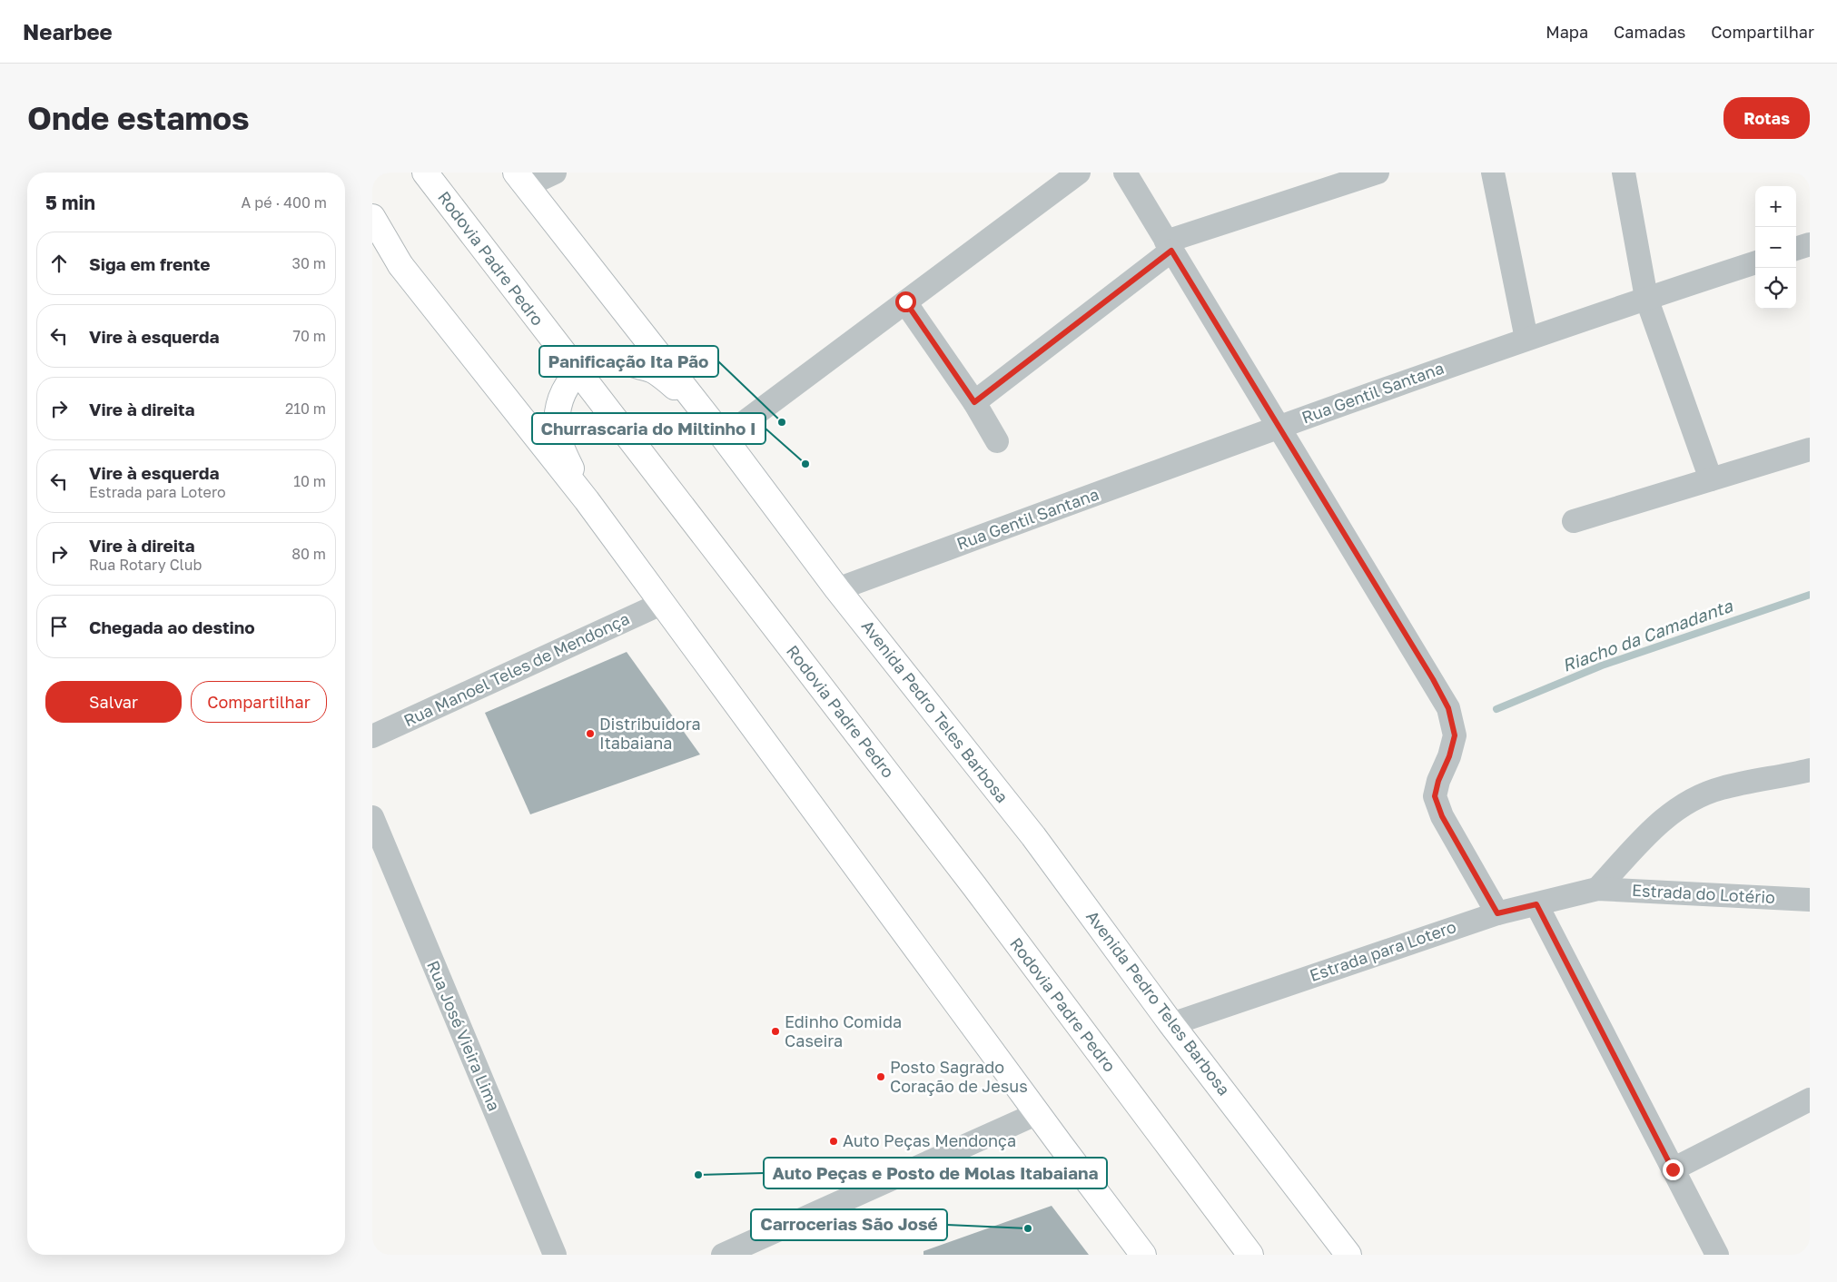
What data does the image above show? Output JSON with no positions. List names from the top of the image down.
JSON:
{
  "streets": {
    "main road": ["Rodovia Padre Pedro", "Avenida Pedro Teles Barbosa"],
    "street": [
      "Rua Gentil Santana",
      "Rua Manoel Teles de Mendonça",
      "Estrada do Lotério",
      "Estrada para Lotero",
      "Rua José Vieira Lima"
    ]
  },
  "crossings": [
    ["Rua Gentil Santana", "Avenida Pedro Teles Barbosa"],
    ["Avenida Pedro Teles Barbosa", "Estrada para Lotero"],
    ["Estrada do Lotério", "Estrada para Lotero"]
  ],
  "water": ["Riacho da Camadanta"],
  "places": [
    "Panificação Ita Pão",
    "Churrascaria do Miltinho I",
    "Distribuidora Itabaiana",
    "Edinho Comida Caseira",
    "Posto Sagrado Coração de Jesus",
    "Auto Peças Mendonça",
    "Auto Peças e Posto de Molas Itabaiana",
    "Carrocerias São José"
  ],
  "page": {
    "header": "Nearbee",
    "nav": ["Mapa", "Camadas", "Compartilhar"],
    "buttons": [
      "Rotas",
      ["Salvar", "Compartilhar"]
    ],
    "title": "Onde estamos",
    "heading": ["5 min", "A pé · 400 m"],
    "map_buttons": ["+", "−"],
    "list": [
      ["Siga em frente", "30 m"],
      ["Vire à esquerda", "70 m"],
      ["Vire à direita", "210 m"],
      ["Vire à esquerda", "Estrada para Lotero", "10 m"],
      ["Vire à direita", "Rua Rotary Club", "80 m"],
      "Chegada ao destino"
    ]
  }
}
